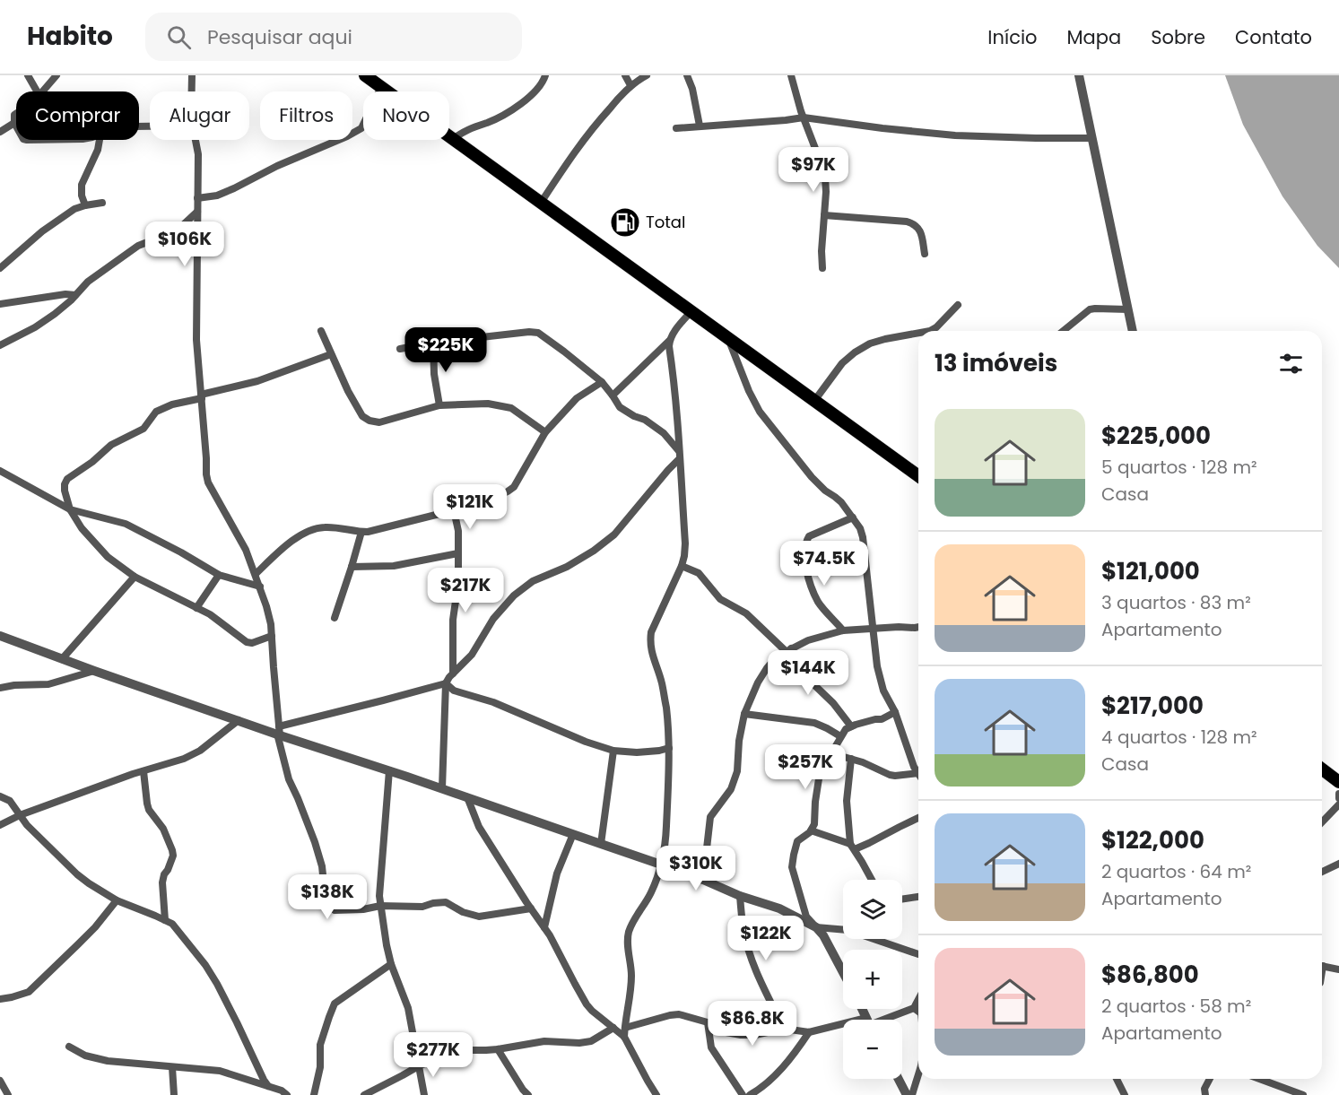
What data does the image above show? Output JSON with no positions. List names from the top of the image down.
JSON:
{
  "places": {
    "fuel station": ["Total"]
  },
  "page": {
    "header": "Habito",
    "search": "Pesquisar aqui",
    "nav": [
      "Início",
      "Mapa",
      "Sobre",
      "Contato"
    ],
    "chip": [
      "Comprar",
      "Alugar",
      "Filtros",
      "Novo"
    ],
    "price": [
      "$97K",
      "$106K",
      "$225K",
      "$121K",
      "$74.5K",
      "$217K",
      "$144K",
      "$257K",
      "$310K",
      "$138K",
      "$122K",
      "$86.8K",
      "$277K"
    ],
    "heading": "13 imóveis",
    "list": [
      {
        "name": "$225,000",
        "note": "5 quartos · 128 m² · Casa"
      },
      {
        "name": "$121,000",
        "note": "3 quartos · 83 m² · Apartamento"
      },
      {
        "name": "$217,000",
        "note": "4 quartos · 128 m² · Casa"
      },
      {
        "name": "$122,000",
        "note": "2 quartos · 64 m² · Apartamento"
      },
      {
        "name": "$86,800",
        "note": "2 quartos · 58 m² · Apartamento"
      }
    ],
    "map_buttons": ["+", "−"]
  }
}
